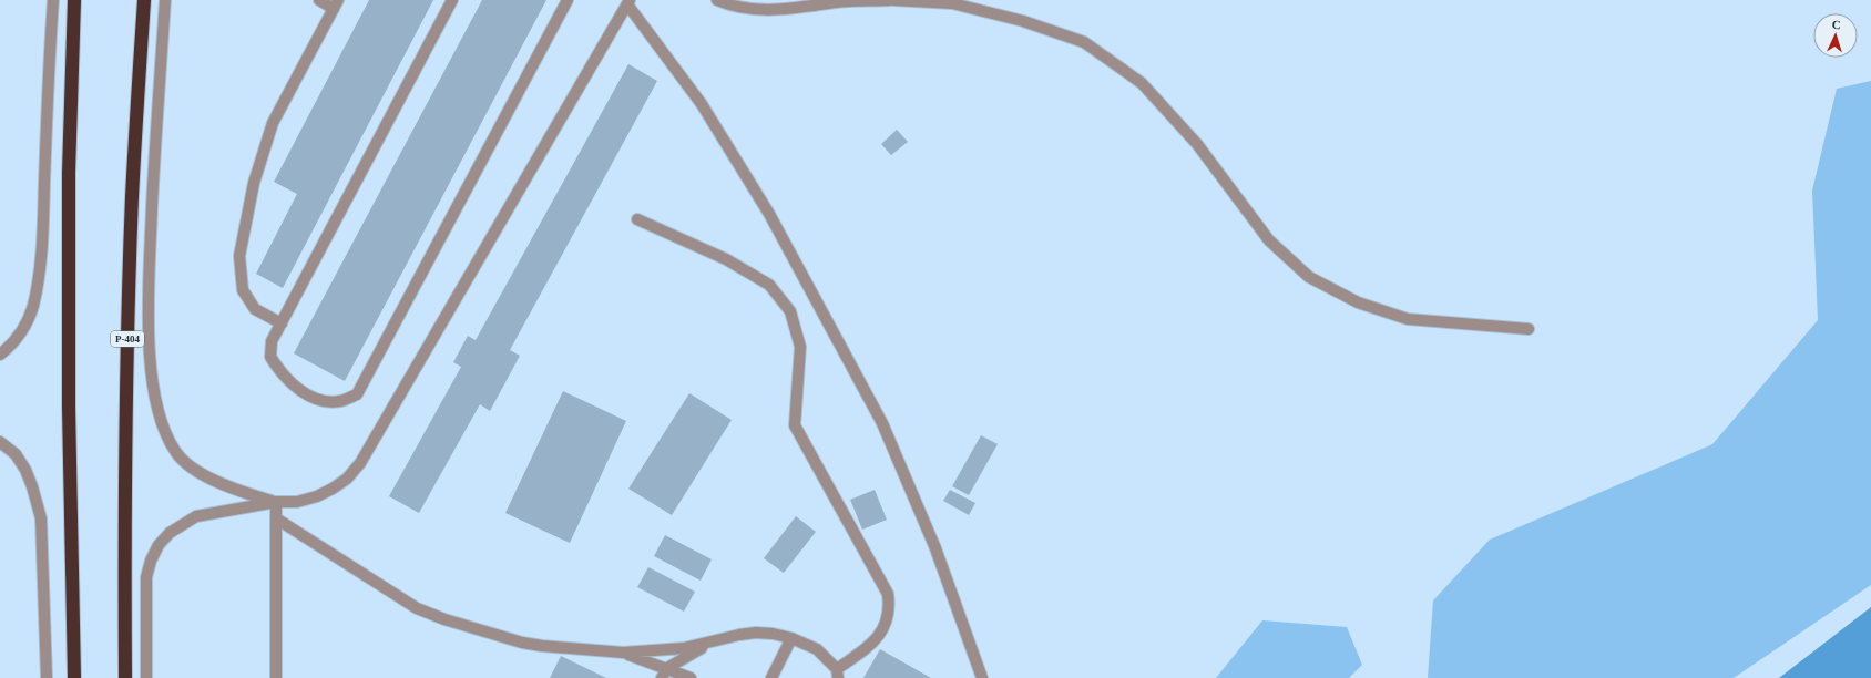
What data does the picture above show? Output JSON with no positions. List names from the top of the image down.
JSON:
{
  "streets": {
    "highway": ["Р-404"]
  },
  "north": "top"
}
